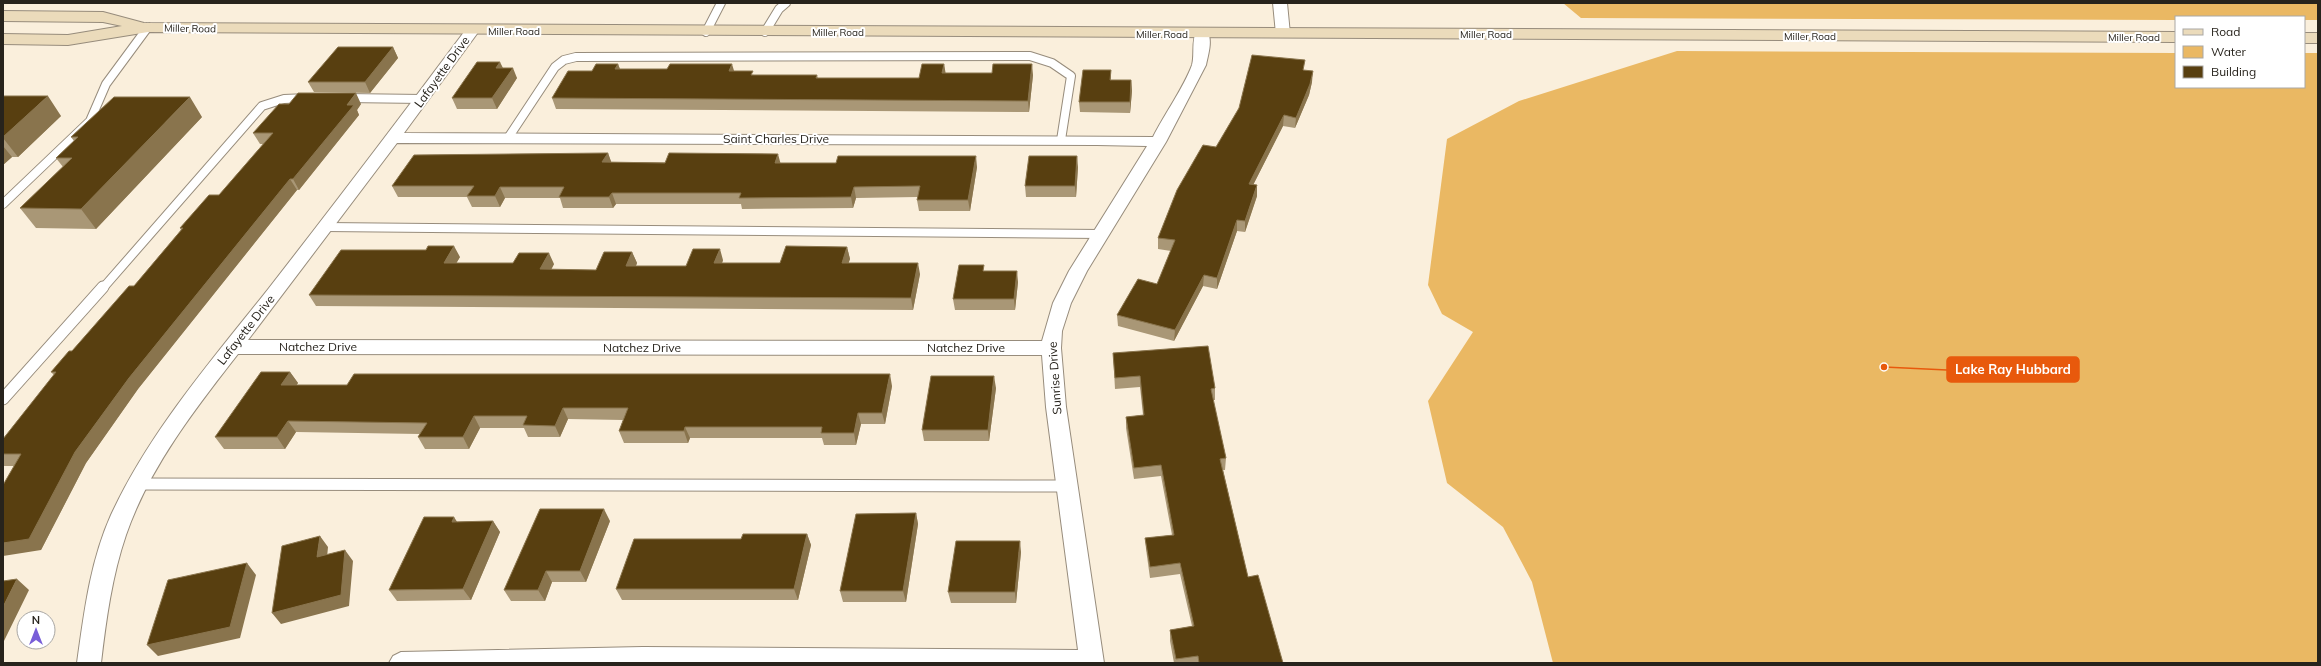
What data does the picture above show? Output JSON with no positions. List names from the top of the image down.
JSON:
{
  "streets": {
    "main road": ["Miller Road"],
    "street": [
      "Lafayette Drive",
      "Saint Charles Drive",
      "Natchez Drive",
      "Sunrise Drive"
    ]
  },
  "crossings": [
    ["Miller Road", "Lafayette Drive"],
    ["Miller Road", "Sunrise Drive"],
    ["Lafayette Drive", "Saint Charles Drive"],
    ["Lafayette Drive", "Natchez Drive"],
    ["Saint Charles Drive", "Sunrise Drive"],
    ["Natchez Drive", "Sunrise Drive"]
  ],
  "places": ["Lake Ray Hubbard"],
  "legend": ["Road", "Water", "Building"],
  "north": "top"
}
